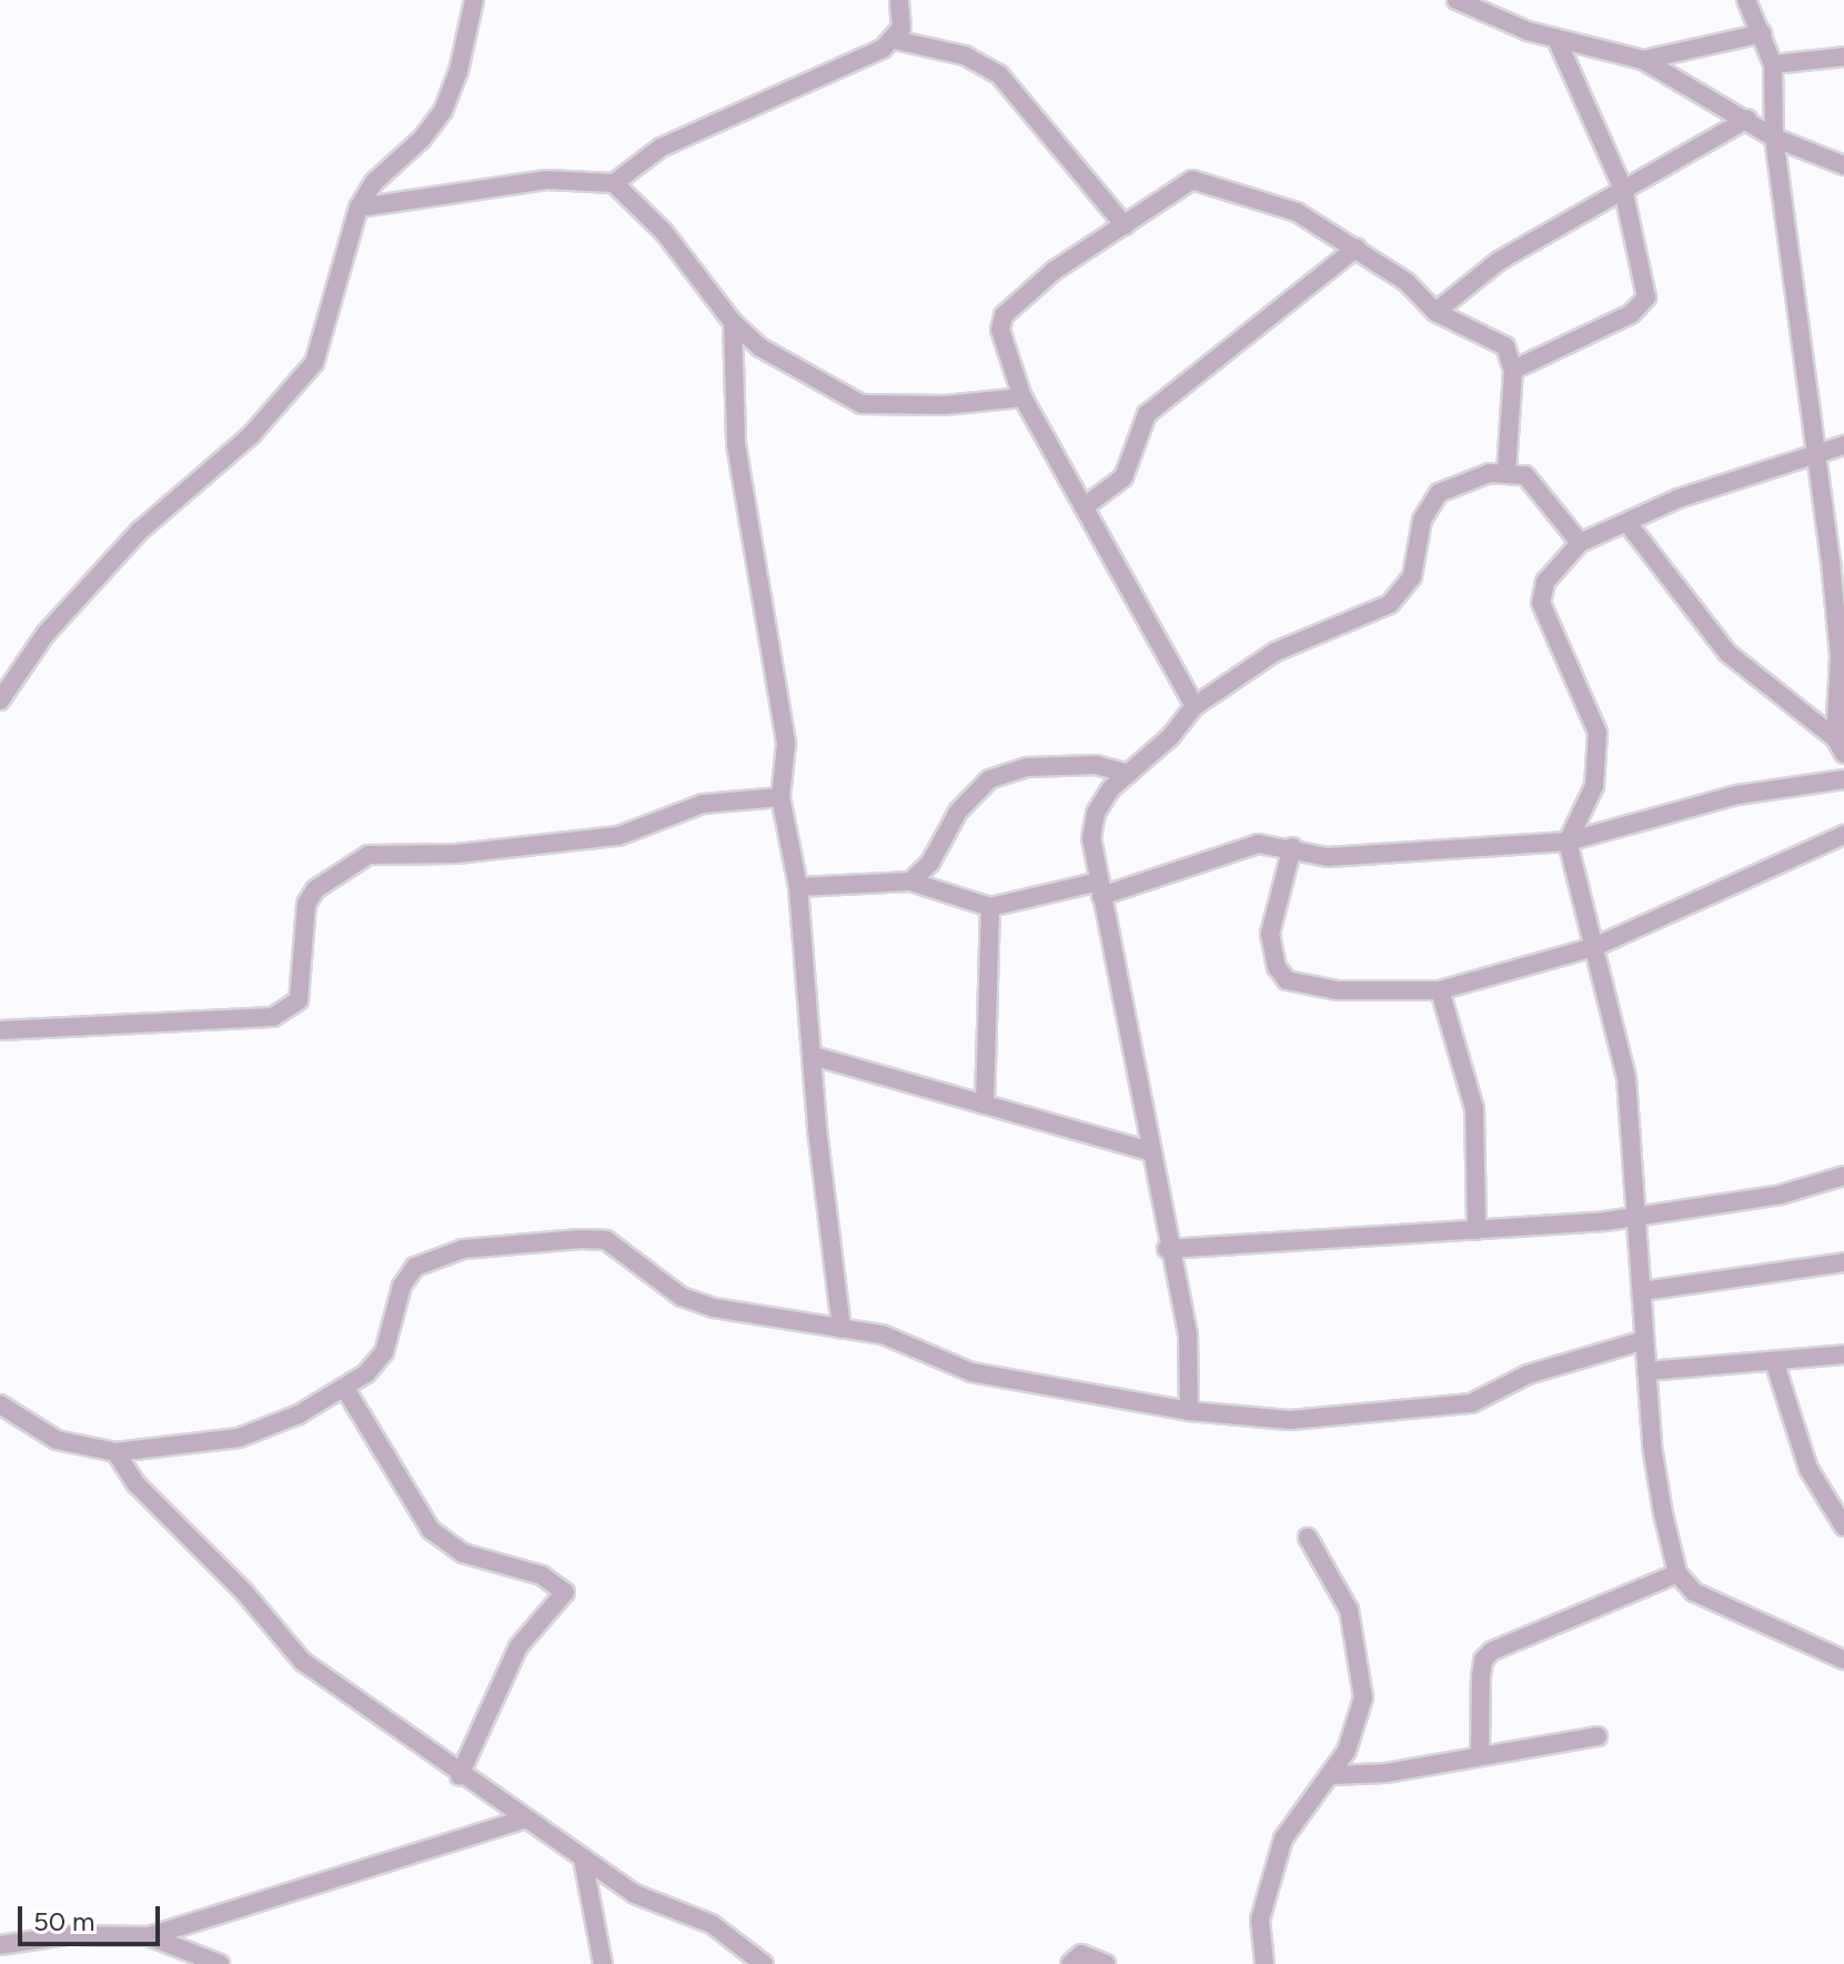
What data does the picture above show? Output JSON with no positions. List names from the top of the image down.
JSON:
{
  "scale_bar": "50 m"
}
